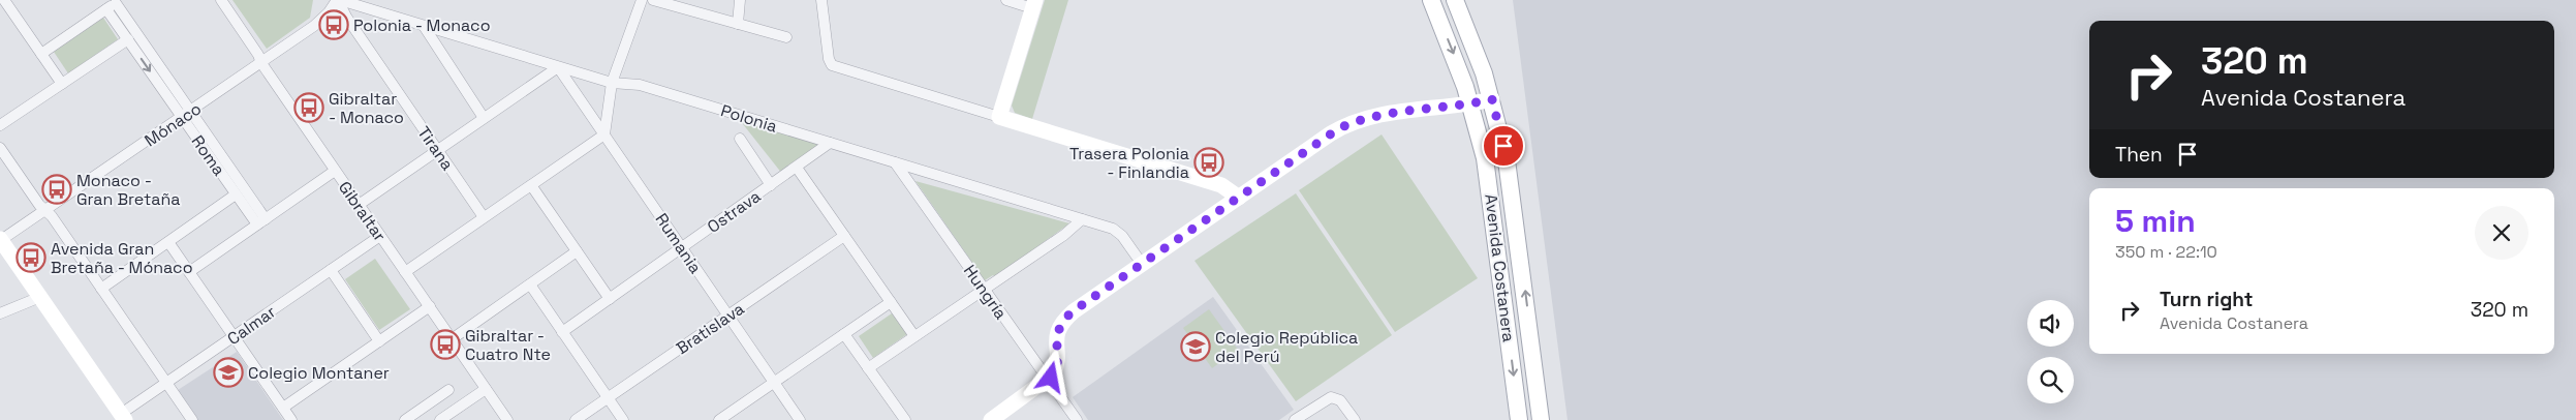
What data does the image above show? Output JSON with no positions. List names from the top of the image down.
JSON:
{
  "streets": {
    "main road": ["Avenida Costanera"],
    "street": [
      "Polonia",
      "Mónaco",
      "Tirana",
      "Roma",
      "Gibraltar",
      "Ostrava",
      "Rumania",
      "Hungría",
      "Calmar",
      "Bratislava"
    ]
  },
  "crossings": [
    ["Polonia", "Mónaco"],
    ["Polonia", "Tirana"],
    ["Polonia", "Ostrava"],
    ["Polonia", "Rumania"],
    ["Polonia", "Hungría"],
    ["Mónaco", "Tirana"],
    ["Mónaco", "Roma"],
    ["Mónaco", "Gibraltar"],
    ["Gibraltar", "Calmar"],
    ["Ostrava", "Rumania"],
    ["Rumania", "Bratislava"]
  ],
  "places": {
    "bus stop": [
      "Polonia - Monaco",
      "Gibraltar - Monaco",
      "Trasera Polonia - Finlandia",
      "Monaco - Gran Bretaña",
      "Avenida Gran Bretaña - Mónaco",
      "Gibraltar - Cuatro Nte"
    ],
    "school or university": ["Colegio República del Perú", "Colegio Montaner"]
  },
  "page": {
    "turn": ["320 m", "Avenida Costanera"],
    "then": "Then",
    "heading": ["5 min", "350 m · 22:10"],
    "list": [
      {
        "name": "Turn right",
        "note": "Avenida Costanera",
        "value": "320 m"
      }
    ]
  }
}
